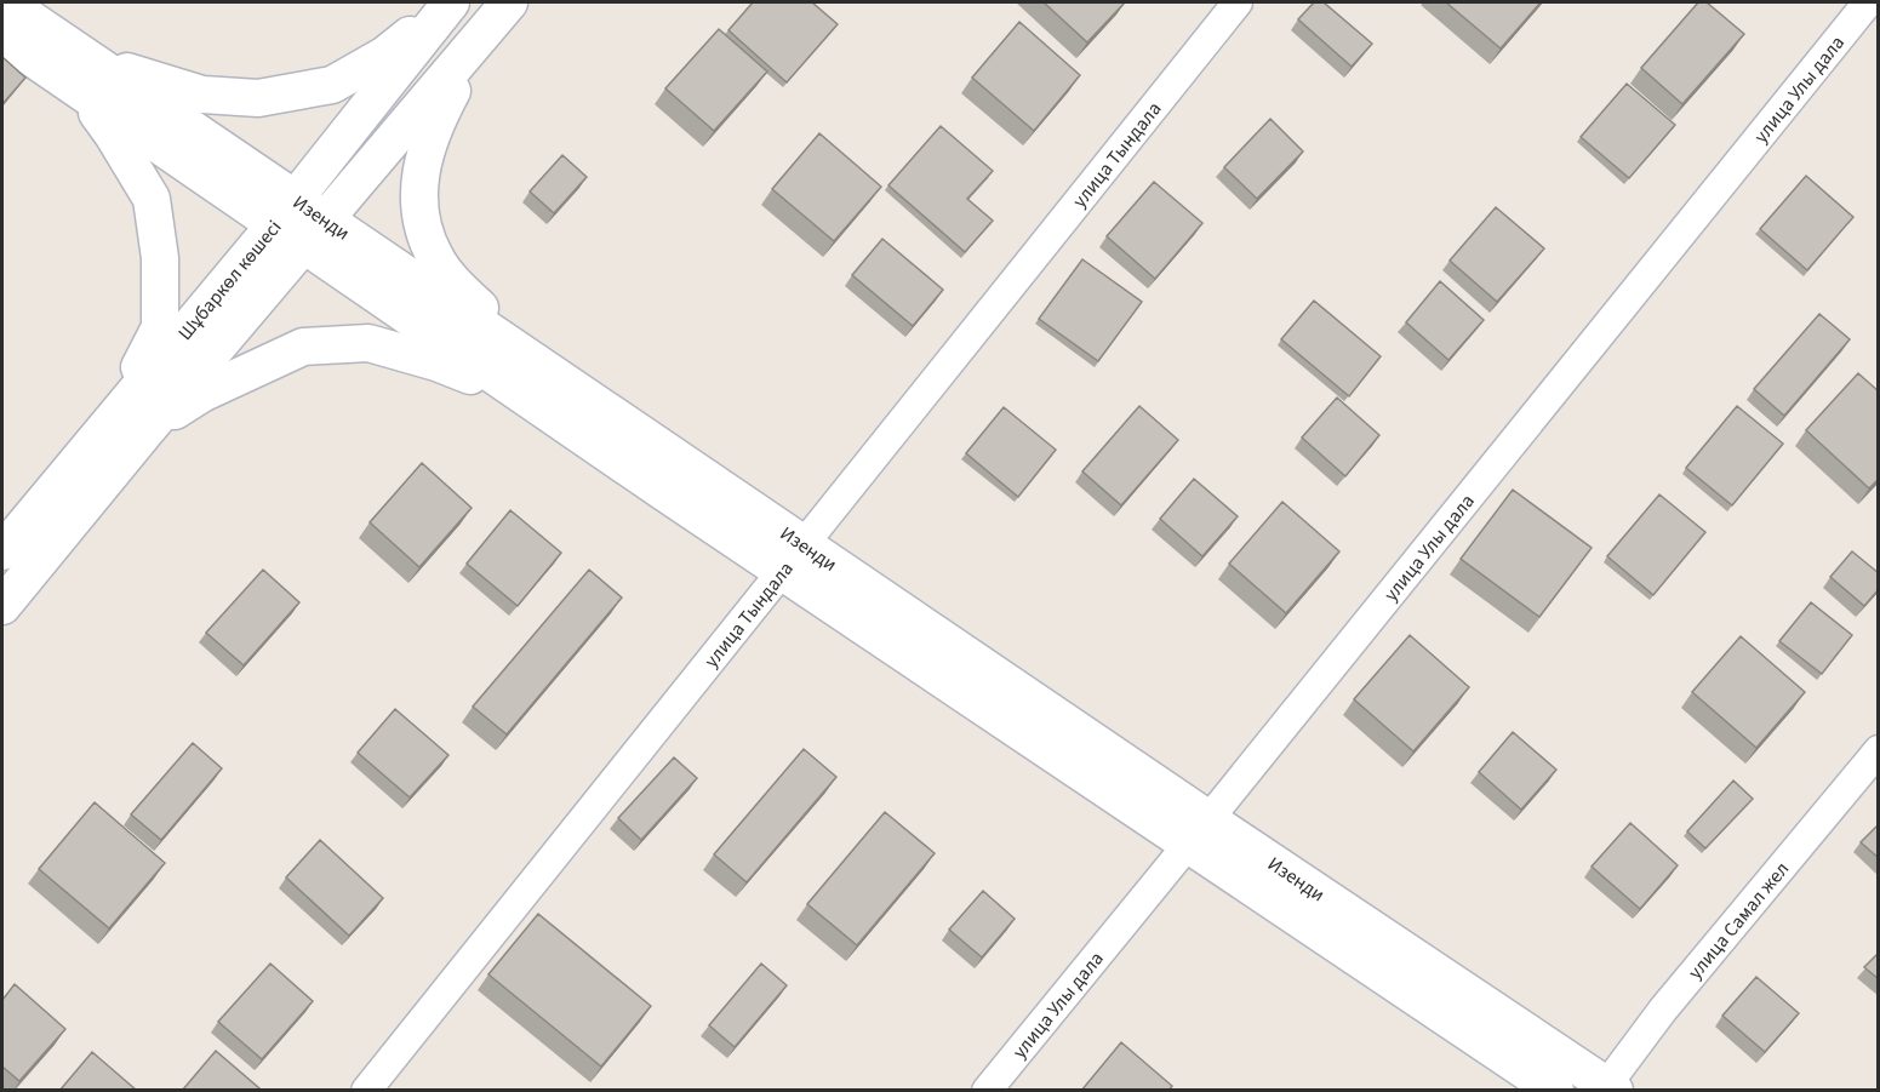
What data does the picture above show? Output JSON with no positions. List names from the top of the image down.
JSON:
{
  "streets": {
    "street": [
      "улица Улы дала",
      "улица Тындала",
      "Изенди",
      "Шұбаркөл көшесі",
      "улица Самал жел"
    ]
  },
  "crossings": [
    ["улица Улы дала", "Изенди"],
    ["улица Тындала", "Изенди"],
    ["Изенди", "Шұбаркөл көшесі"],
    ["Изенди", "улица Самал жел"]
  ]
}
